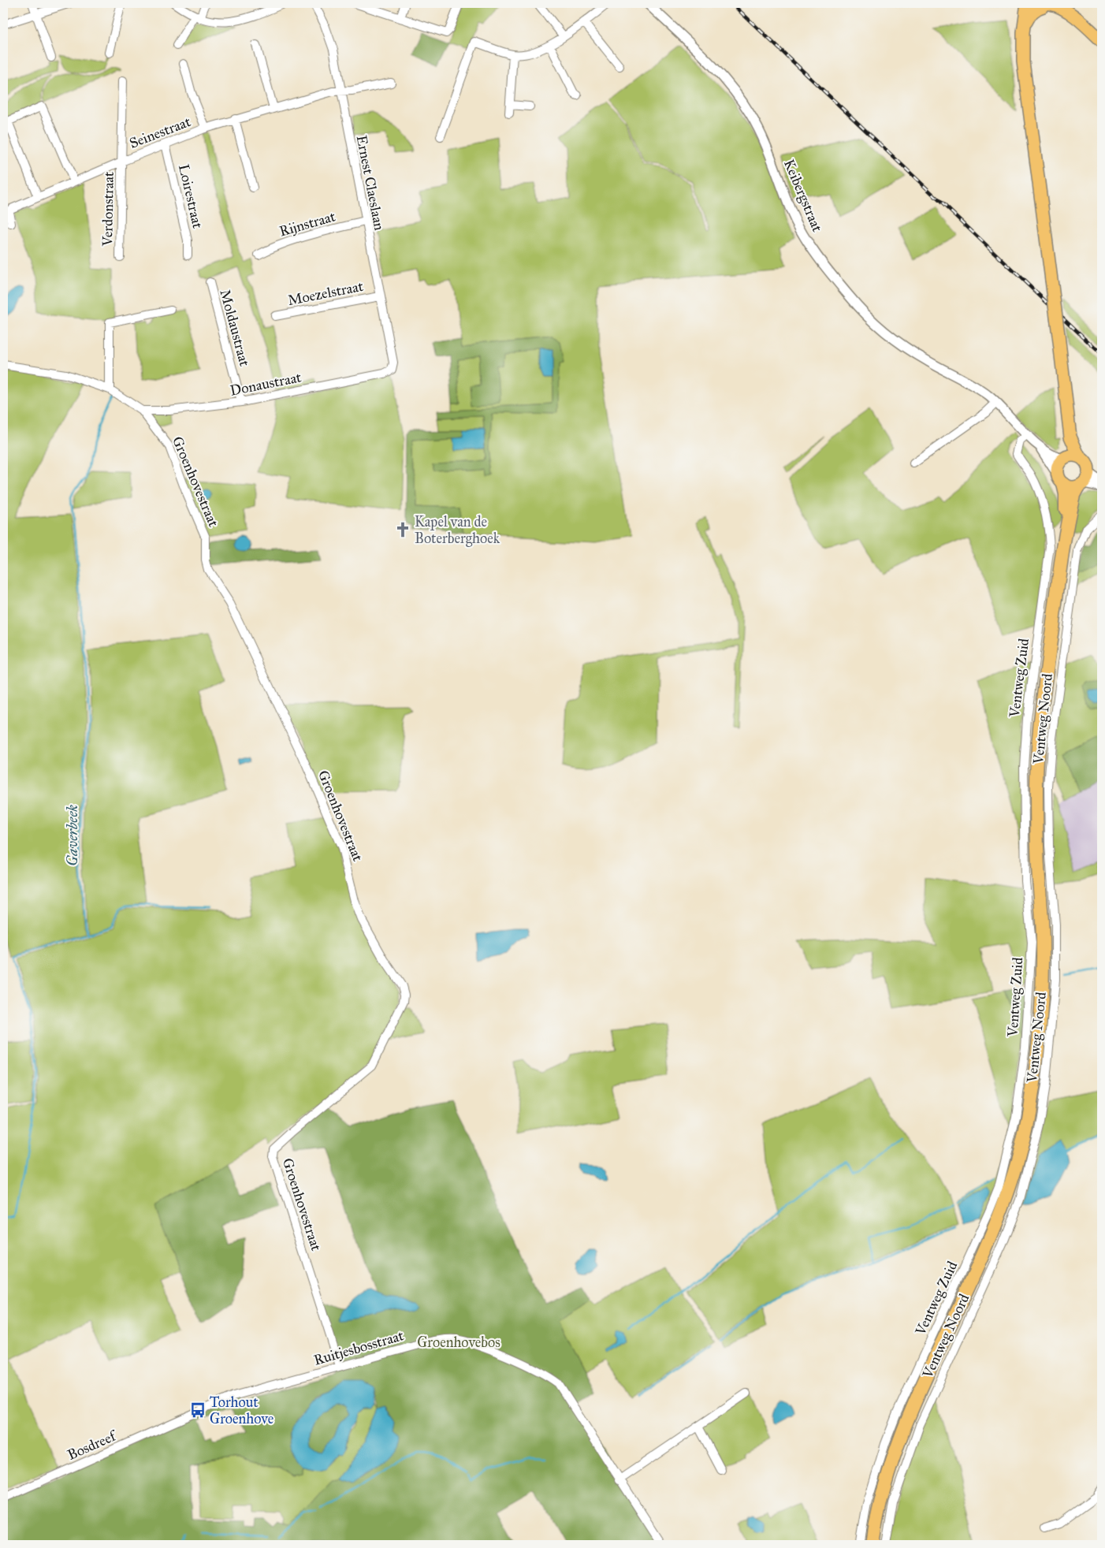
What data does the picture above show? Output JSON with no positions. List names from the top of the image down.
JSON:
{
  "streets": {
    "street": [
      "Seinestraat",
      "Ernest Claeslaan",
      "Keibergstraat",
      "Loirestraat",
      "Verdonstraat",
      "Rijnstraat",
      "Moezelstraat",
      "Moldaustraat",
      "Donaustraat",
      "Groenhovestraat",
      "Ventweg Zuid",
      "Ventweg Noord",
      "Ruitjesbosstraat",
      "Bosdreef"
    ]
  },
  "crossings": [
    ["Seinestraat", "Ernest Claeslaan"],
    ["Seinestraat", "Loirestraat"],
    ["Seinestraat", "Verdonstraat"],
    ["Ernest Claeslaan", "Rijnstraat"],
    ["Ernest Claeslaan", "Moezelstraat"],
    ["Ernest Claeslaan", "Donaustraat"],
    ["Keibergstraat", "Ventweg Zuid"],
    ["Moldaustraat", "Donaustraat"],
    ["Donaustraat", "Groenhovestraat"],
    ["Groenhovestraat", "Ruitjesbosstraat"],
    ["Ruitjesbosstraat", "Bosdreef"]
  ],
  "water": ["Gaverbeek"],
  "parks": ["Groenhovebos"],
  "places": {
    "church": ["Kapel van de Boterberghoek"],
    "bus stop": ["Torhout Groenhove"]
  }
}
